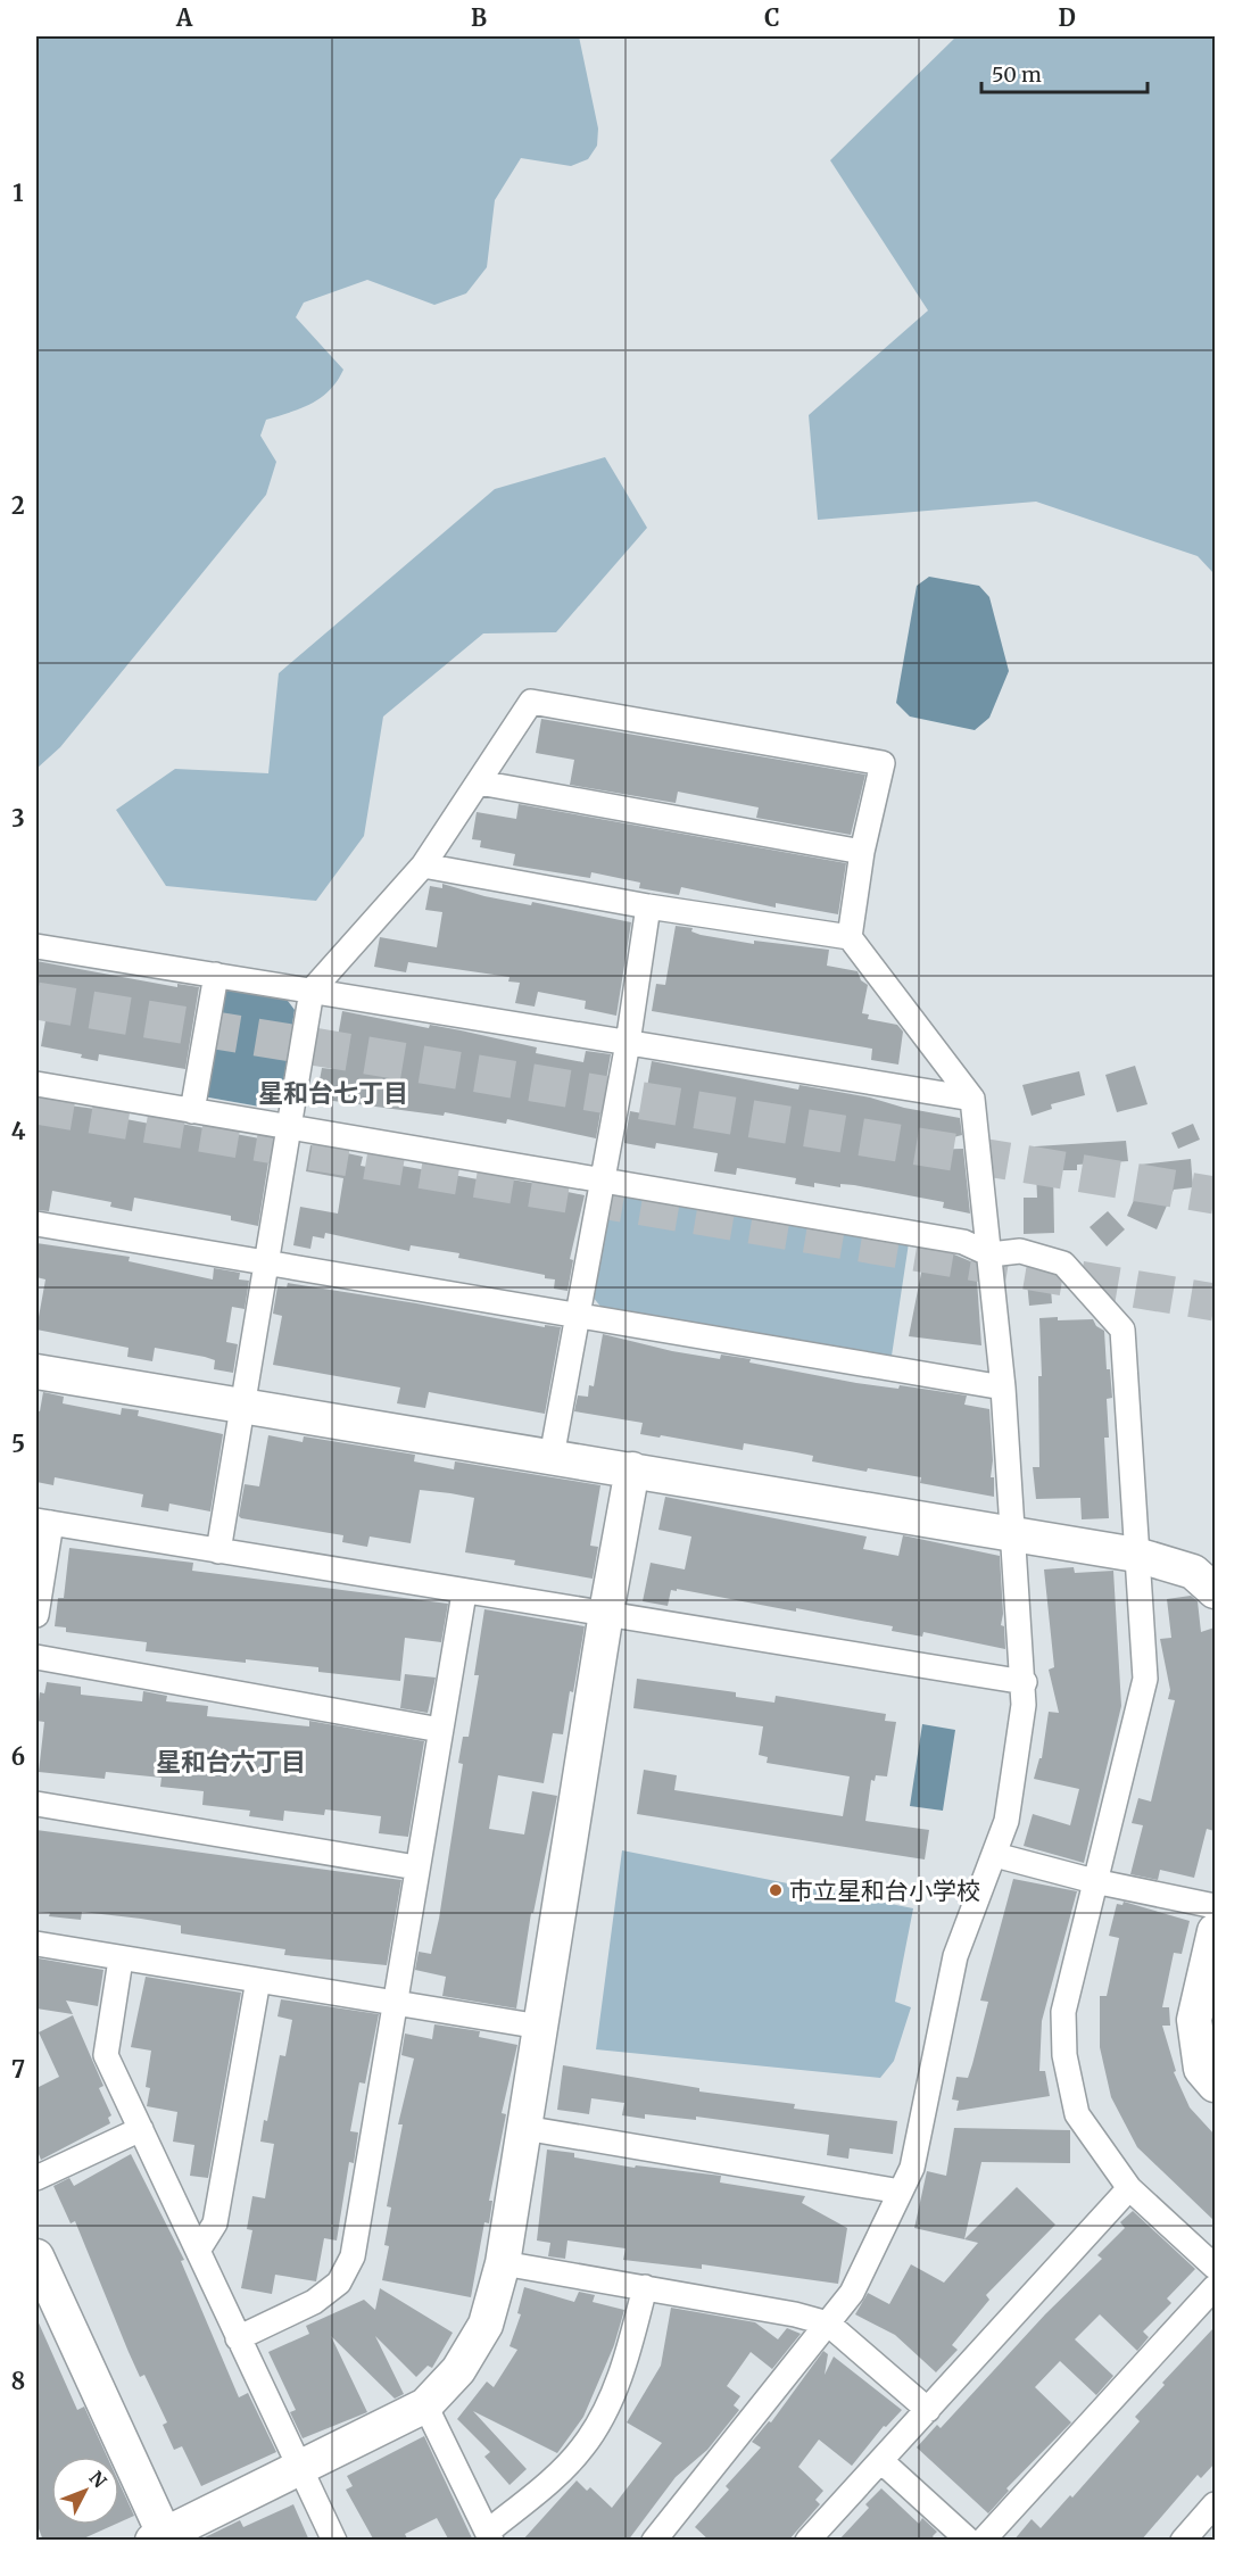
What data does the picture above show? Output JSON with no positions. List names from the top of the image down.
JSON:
{
  "districts": ["星和台七丁目", "星和台六丁目"],
  "places": ["市立星和台小学校"],
  "scale_bar": "50 m",
  "north": "top right",
  "grid": {
    "columns": [
      "A",
      "B",
      "C",
      "D"
    ],
    "rows": [
      "1",
      "2",
      "3",
      "4",
      "5",
      "6",
      "7",
      "8"
    ]
  }
}
